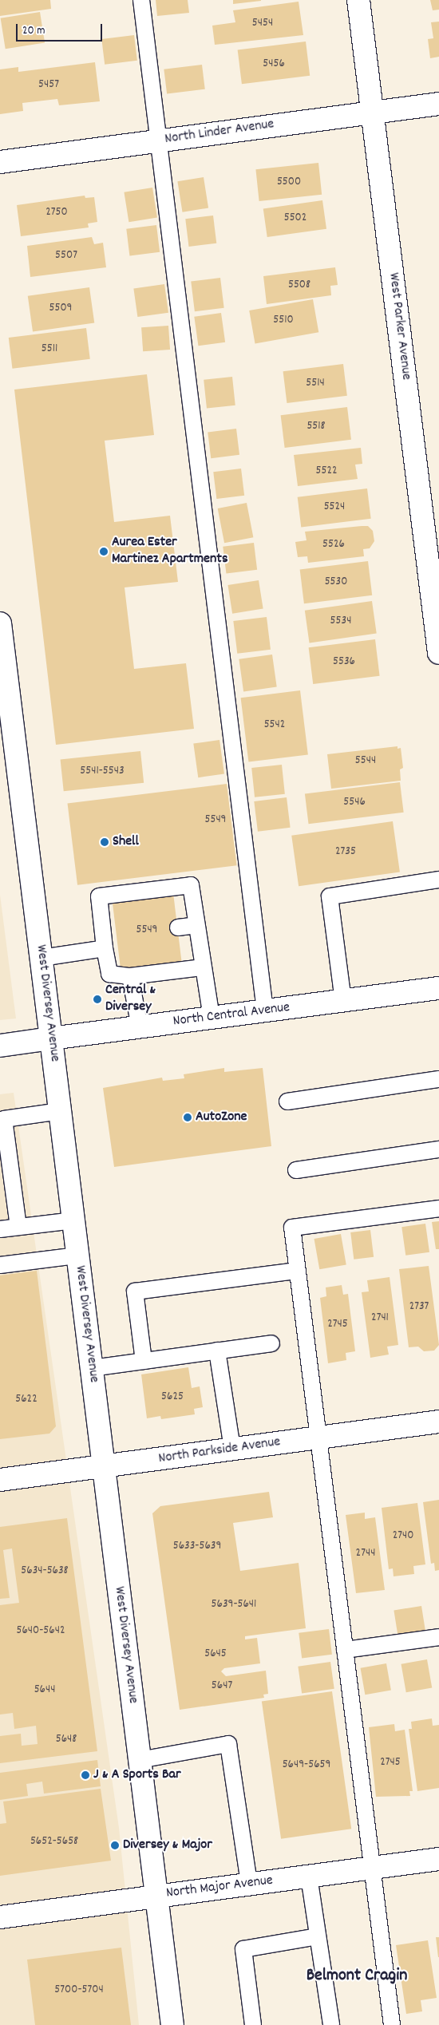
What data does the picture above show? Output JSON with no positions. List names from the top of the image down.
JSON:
{
  "streets": {
    "street": [
      "North Linder Avenue",
      "West Parker Avenue",
      "West Diversey Avenue",
      "North Central Avenue",
      "North Parkside Avenue",
      "North Major Avenue"
    ]
  },
  "crossings": [
    ["North Linder Avenue", "West Parker Avenue"],
    ["West Diversey Avenue", "North Central Avenue"],
    ["West Diversey Avenue", "North Parkside Avenue"],
    ["West Diversey Avenue", "North Major Avenue"]
  ],
  "districts": ["Belmont Cragin"],
  "places": [
    "Aurea Ester Martinez Apartments",
    "Shell",
    "Central & Diversey",
    "AutoZone",
    "J & A Sports Bar",
    "Diversey & Major"
  ],
  "house_numbers": [
    "5454",
    "5456",
    "5457",
    "5500",
    "2750",
    "5502",
    "5507",
    "5508",
    "5509",
    "5510",
    "5511",
    "5514",
    "5518",
    "5522",
    "5524",
    "5526",
    "5530",
    "5534",
    "5536",
    "5542",
    "5544",
    "5541-5543",
    "5546",
    "5549",
    "2735",
    "5549",
    "2737",
    "2741",
    "2745",
    "5625",
    "5622",
    "2740",
    "5633-5639",
    "2744",
    "5634-5638",
    "5639-5641",
    "5640-5642",
    "5645",
    "5647",
    "5644",
    "5648",
    "2745",
    "5649-5659",
    "5652-5658",
    "5700-5704"
  ],
  "scale_bar": "20 m"
}
